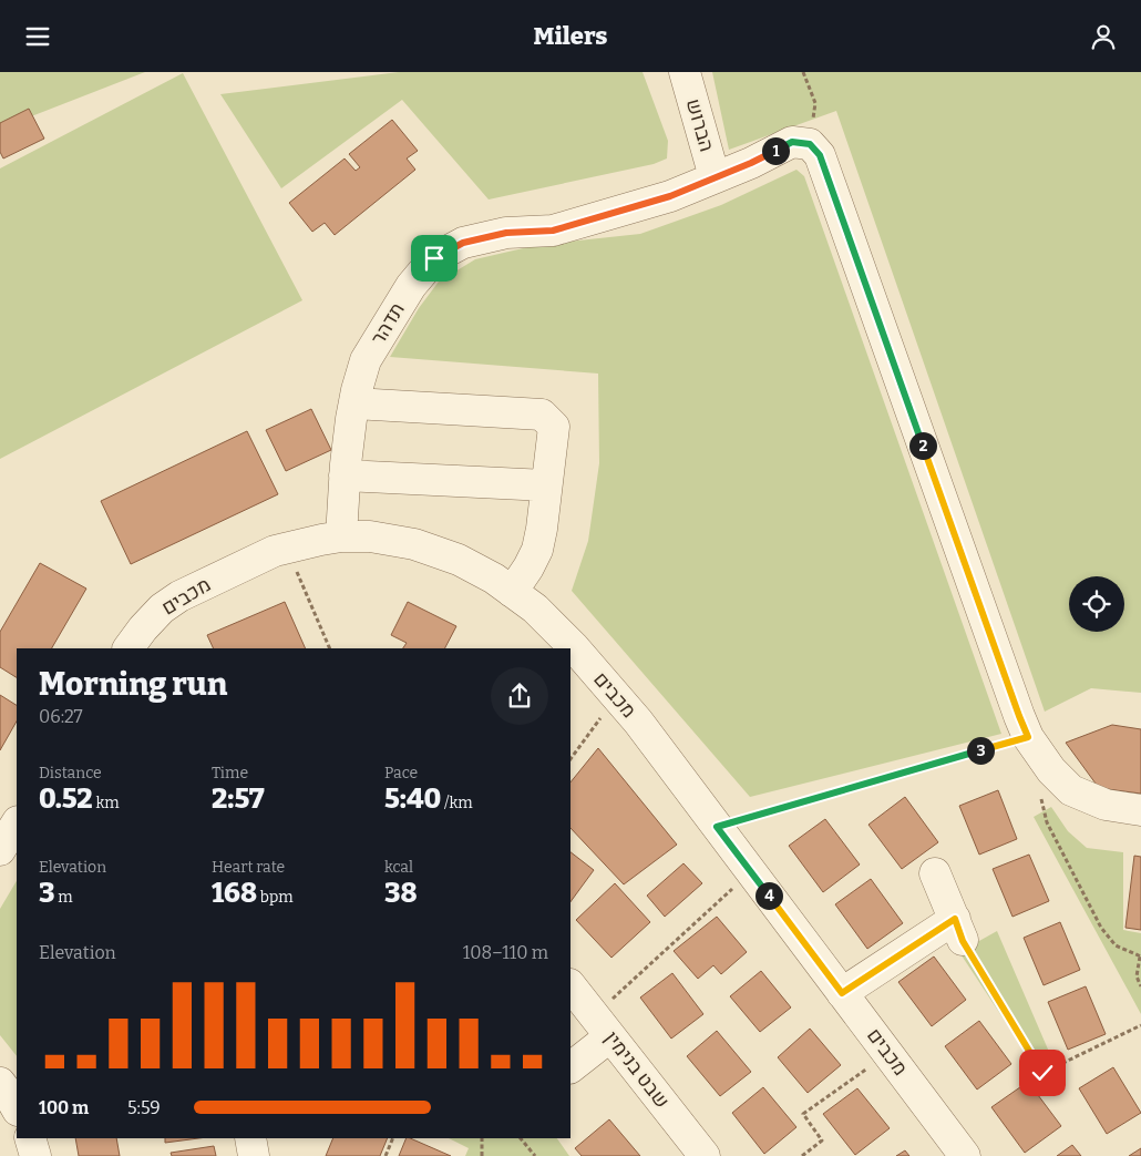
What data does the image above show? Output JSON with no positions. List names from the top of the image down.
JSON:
{
  "streets": {
    "street": [
      "הברוש",
      "תדהר",
      "מכבים",
      "שבט בנימין"
    ]
  },
  "crossings": [
    ["הברוש", "תדהר"],
    ["תדהר", "מכבים"]
  ],
  "page": {
    "header": "Milers",
    "pins": [
      "1",
      "2",
      "3",
      "4"
    ],
    "heading": ["Morning run", "06:27"],
    "stats": [
      ["Distance", "0.52 km"],
      ["Time", "2:57"],
      ["Pace", "5:40 /km"],
      ["Elevation", "3 m"],
      ["Heart rate", "168 bpm"],
      ["kcal", "38"]
    ],
    "chart": ["Elevation", "108–110 m"],
    "list": [
      {
        "name": "100 m",
        "note": "5:59"
      }
    ]
  }
}
